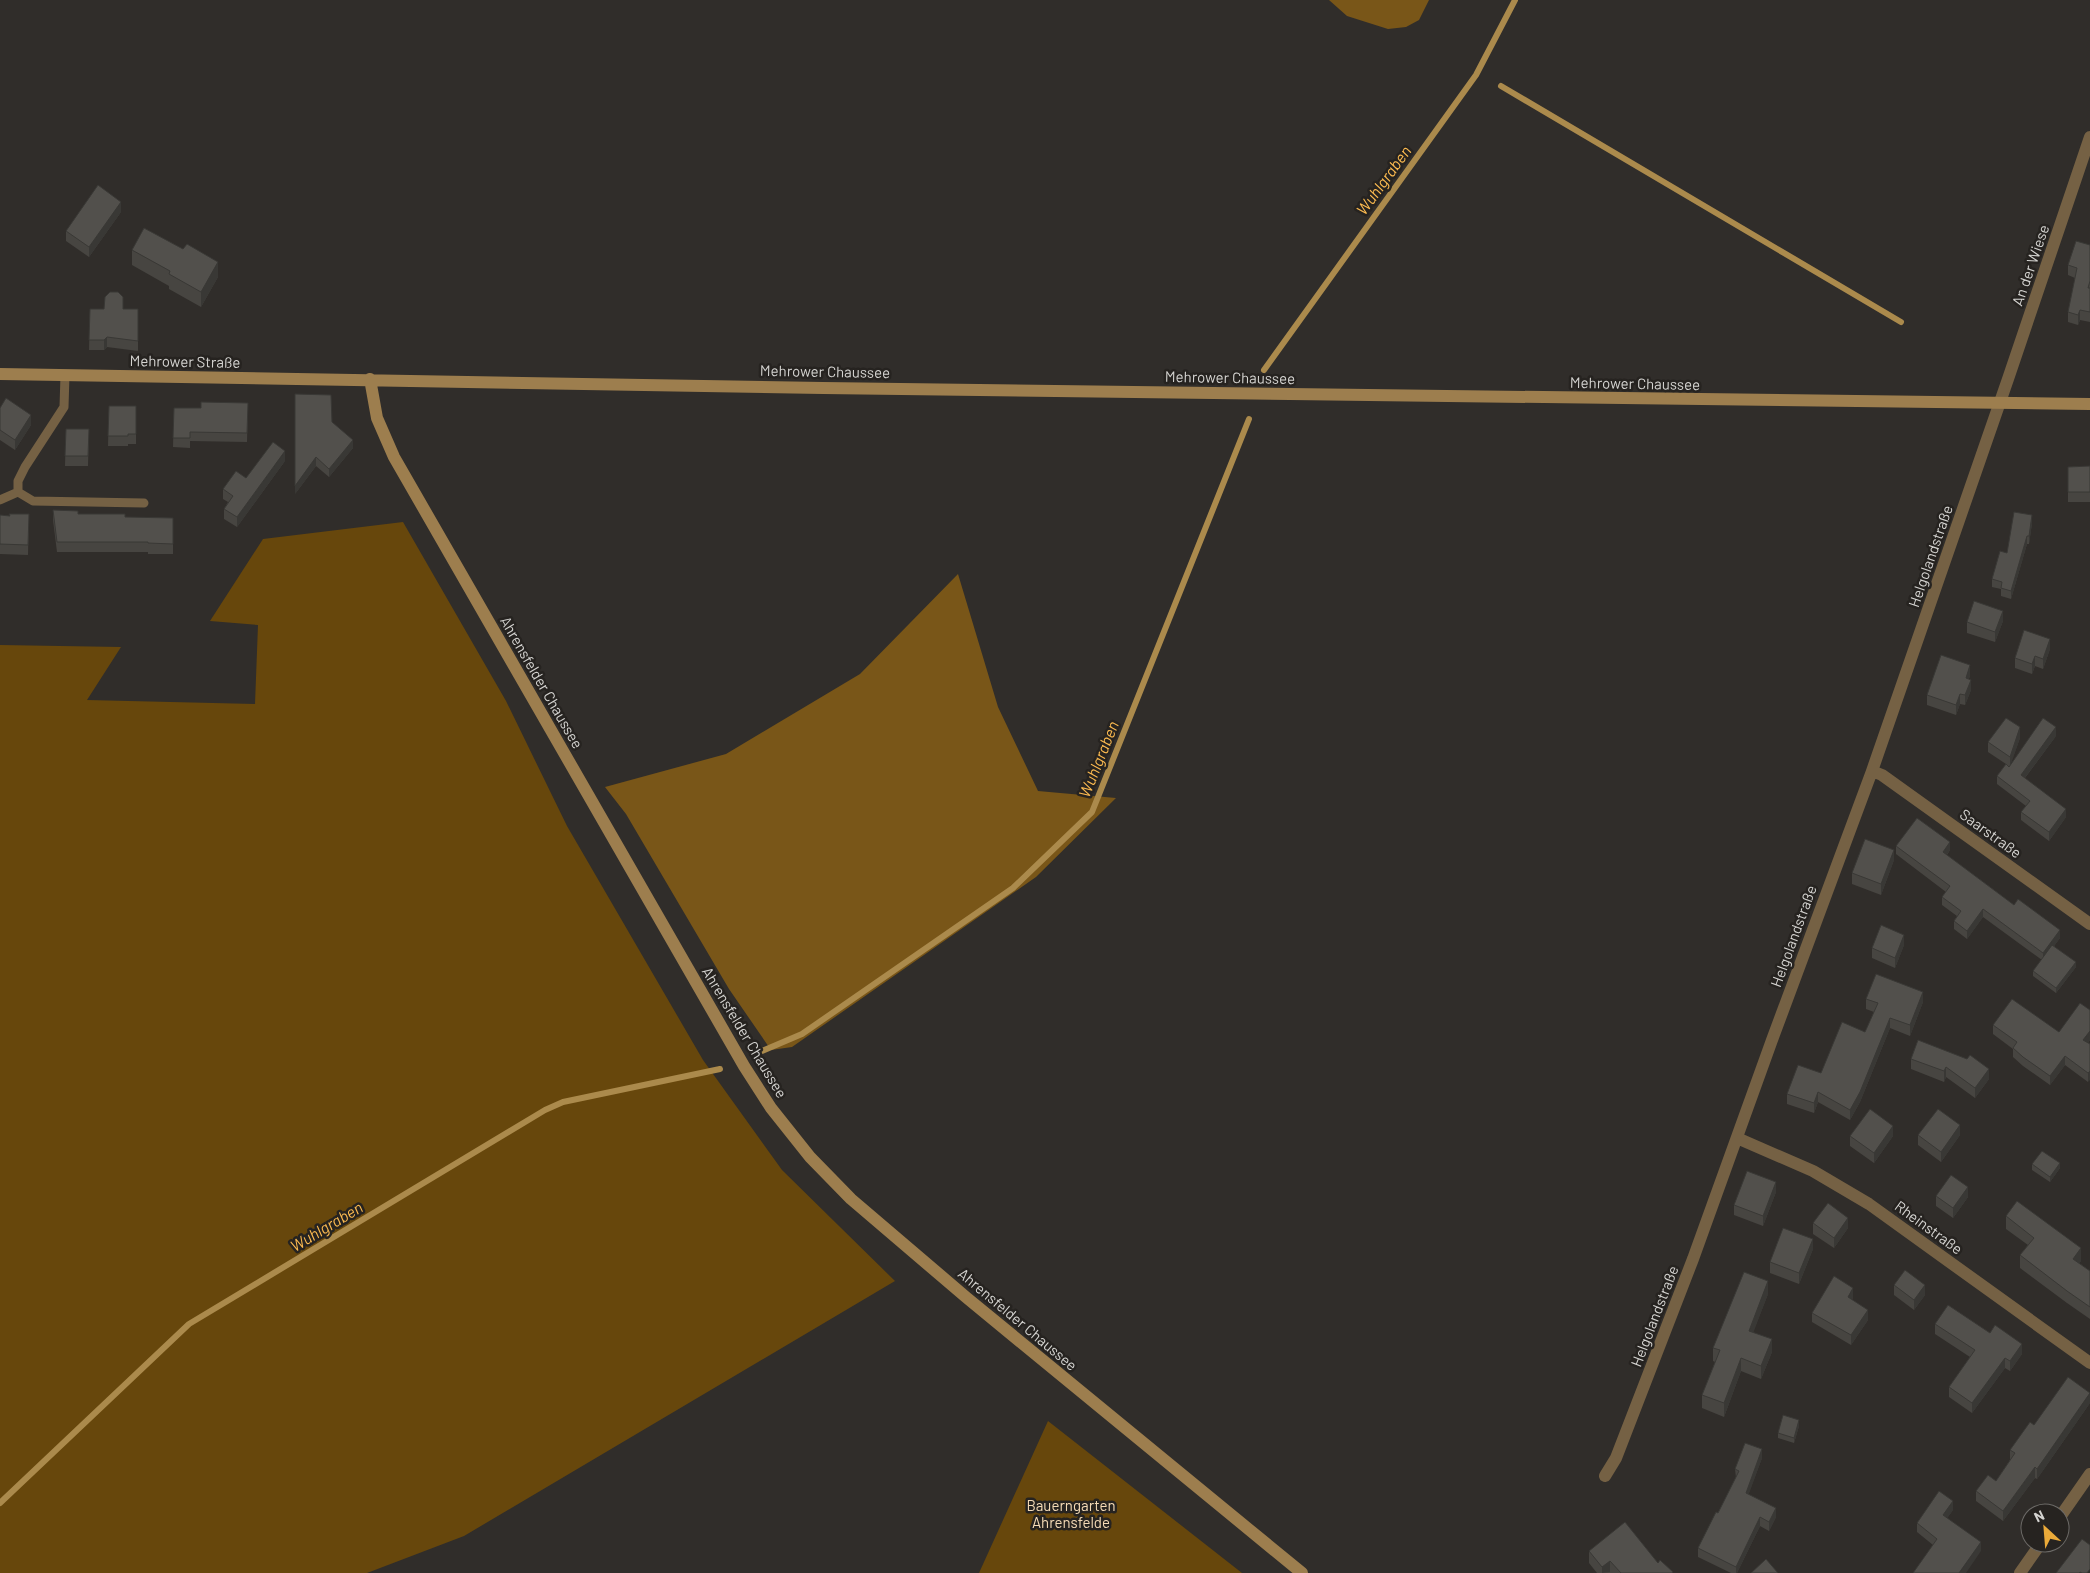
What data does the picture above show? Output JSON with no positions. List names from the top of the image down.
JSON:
{
  "streets": {
    "main road": ["Mehrower Straße", "Mehrower Chaussee", "Ahrensfelder Chaussee"],
    "street": [
      "An der Wiese",
      "Helgolandstraße",
      "Saarstraße",
      "Rheinstraße"
    ]
  },
  "crossings": [
    ["An der Wiese", "Mehrower Chaussee"],
    ["An der Wiese", "Helgolandstraße"],
    ["Mehrower Straße", "Mehrower Chaussee"],
    ["Mehrower Straße", "Ahrensfelder Chaussee"],
    ["Mehrower Chaussee", "Helgolandstraße"],
    ["Mehrower Chaussee", "Ahrensfelder Chaussee"],
    ["Helgolandstraße", "Saarstraße"],
    ["Helgolandstraße", "Rheinstraße"]
  ],
  "water": ["Wuhlgraben"],
  "parks": ["Bauerngarten Ahrensfelde"],
  "north": "top left"
}
